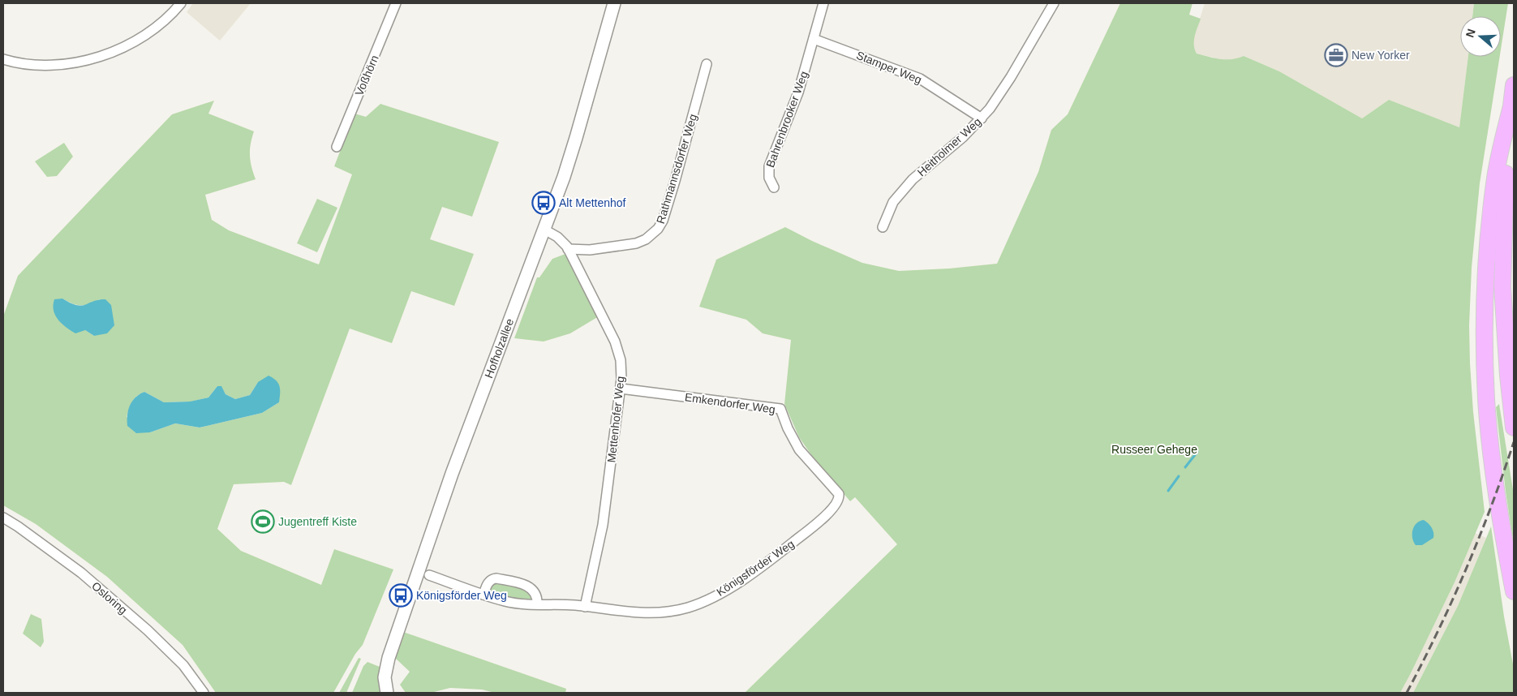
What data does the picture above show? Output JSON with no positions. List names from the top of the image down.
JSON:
{
  "streets": {
    "street": [
      "Stamper Weg",
      "Voßhörn",
      "Bahrenbrooker Weg",
      "Heitholmer Weg",
      "Rathmannsdorfer Weg",
      "Hofholzallee",
      "Emkendorfer Weg",
      "Mettenhofer Weg",
      "Königsförder Weg",
      "Osloring"
    ]
  },
  "crossings": [
    ["Stamper Weg", "Bahrenbrooker Weg"],
    ["Stamper Weg", "Heitholmer Weg"],
    ["Rathmannsdorfer Weg", "Mettenhofer Weg"],
    ["Hofholzallee", "Mettenhofer Weg"],
    ["Emkendorfer Weg", "Mettenhofer Weg"],
    ["Emkendorfer Weg", "Königsförder Weg"],
    ["Mettenhofer Weg", "Königsförder Weg"]
  ],
  "parks": ["Russeer Gehege"],
  "places": {
    "office": ["New Yorker"],
    "bus stop": ["Alt Mettenhof", "Königsförder Weg"],
    "sports": ["Jugentreff Kiste"]
  },
  "north": "left"
}
